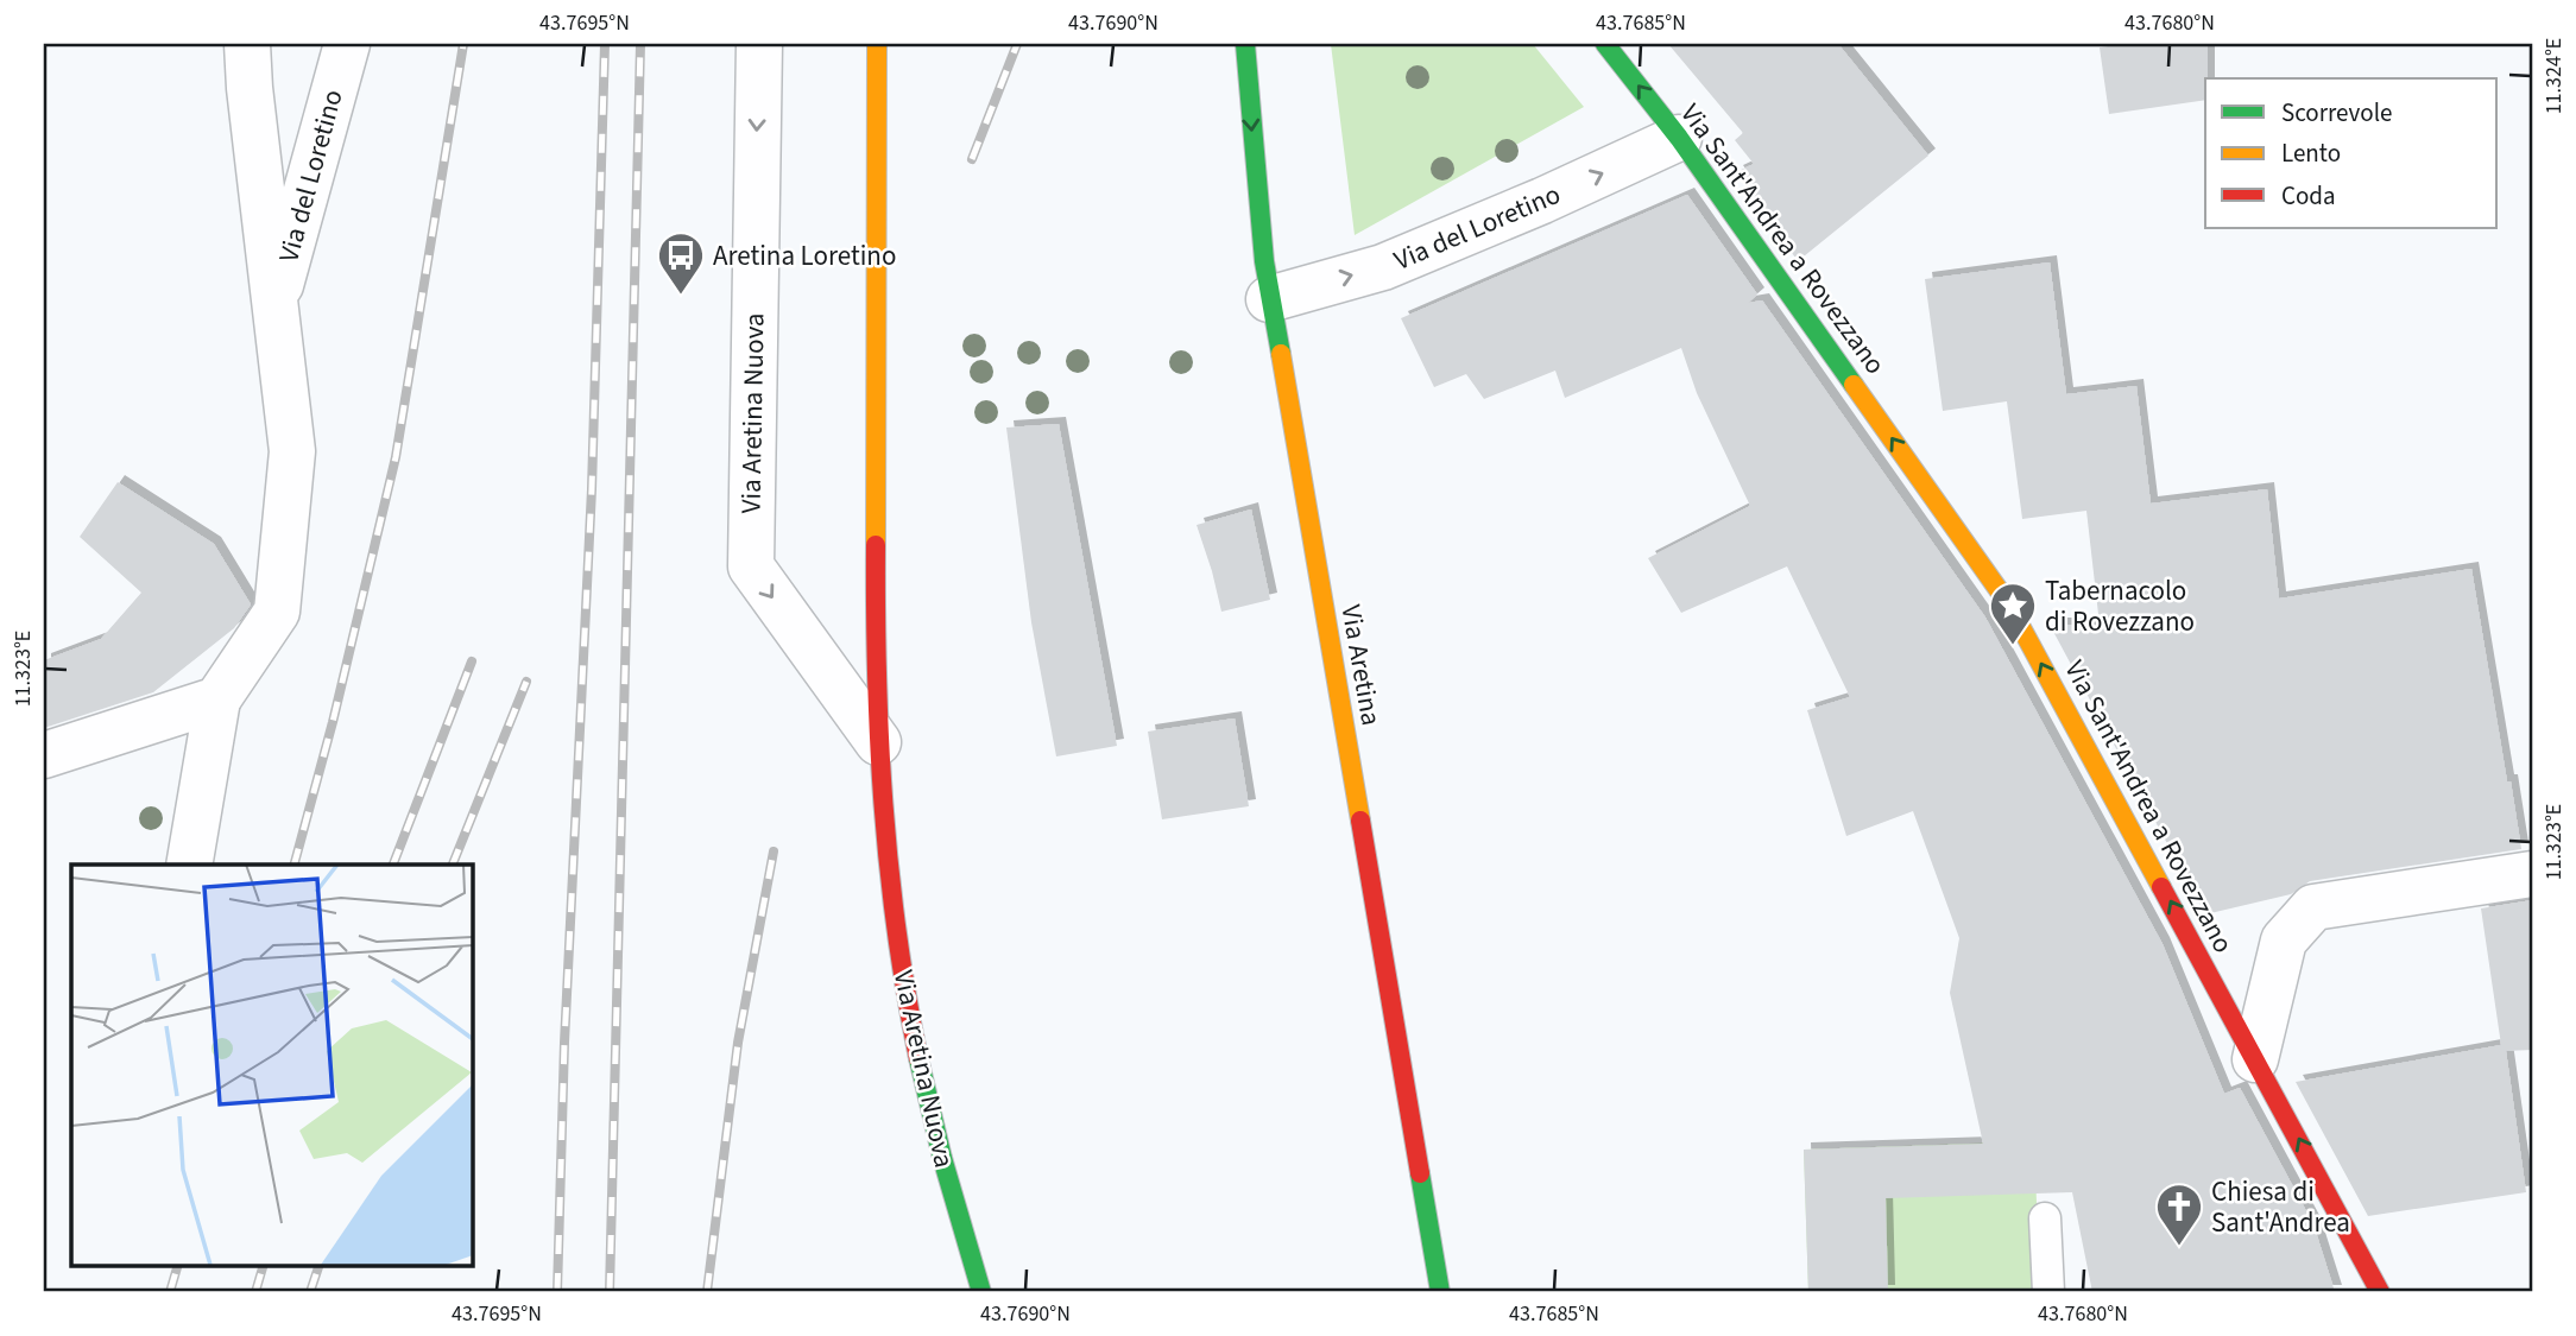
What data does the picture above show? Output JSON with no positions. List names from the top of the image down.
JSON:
{
  "streets": {
    "street": [
      "Via del Loretino",
      "Via Sant'Andrea a Rovezzano",
      "Via Aretina Nuova",
      "Via Aretina"
    ]
  },
  "crossings": [
    ["Via del Loretino", "Via Sant'Andrea a Rovezzano"],
    ["Via del Loretino", "Via Aretina"]
  ],
  "one_way": ["Via Sant'Andrea a Rovezzano"],
  "places": {
    "bus stop": ["Aretina Loretino"],
    "place": ["Tabernacolo di Rovezzano"],
    "church": ["Chiesa di Sant'Andrea"]
  },
  "legend": ["Scorrevole", "Lento", "Coda"],
  "coordinates": [
    "43.7695°N",
    "43.7690°N",
    "43.7685°N",
    "43.7680°N",
    "11.324°E",
    "11.323°E"
  ]
}
